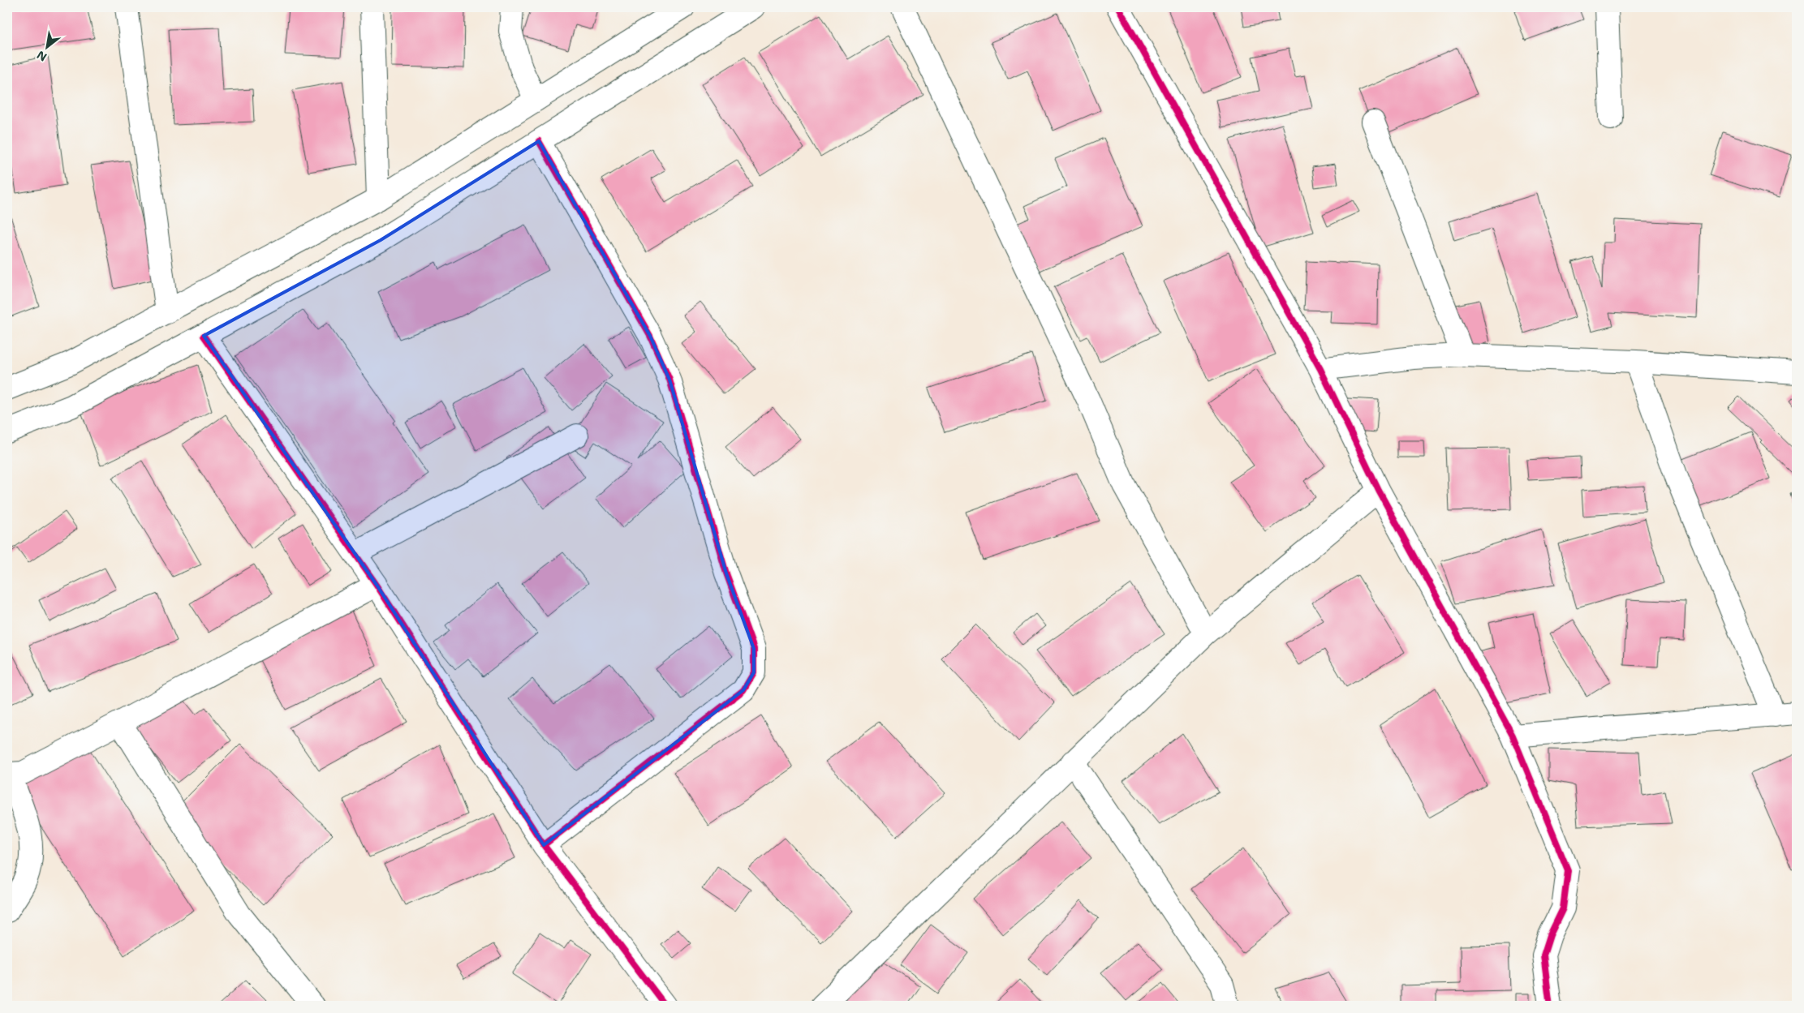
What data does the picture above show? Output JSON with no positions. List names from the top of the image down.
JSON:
{
  "north": "bottom left"
}
